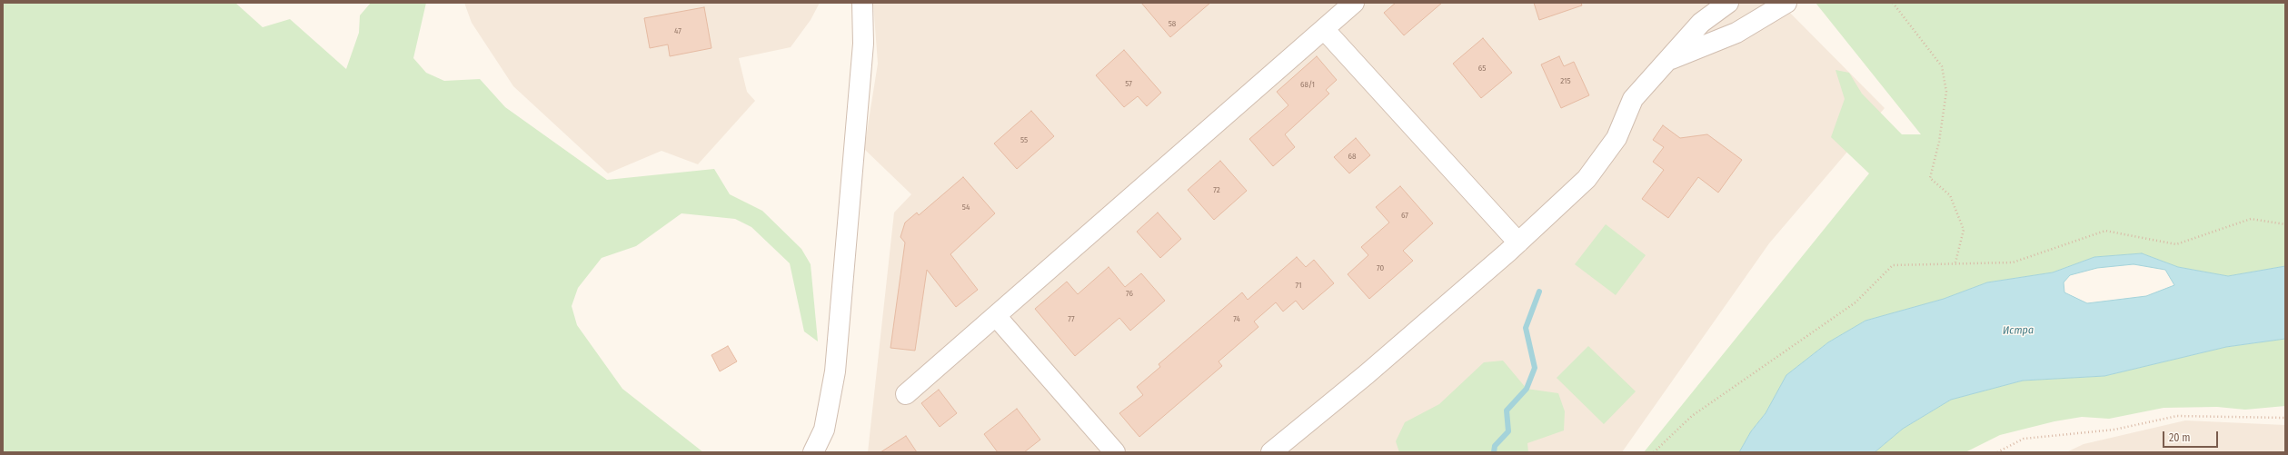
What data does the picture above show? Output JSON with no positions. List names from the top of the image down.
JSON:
{
  "water": ["Истра"],
  "house_numbers": [
    "58",
    "47",
    "65",
    "215",
    "57",
    "68/1",
    "55",
    "68",
    "72",
    "54",
    "67",
    "70",
    "71",
    "76",
    "77",
    "74"
  ],
  "scale_bar": "20 m"
}
